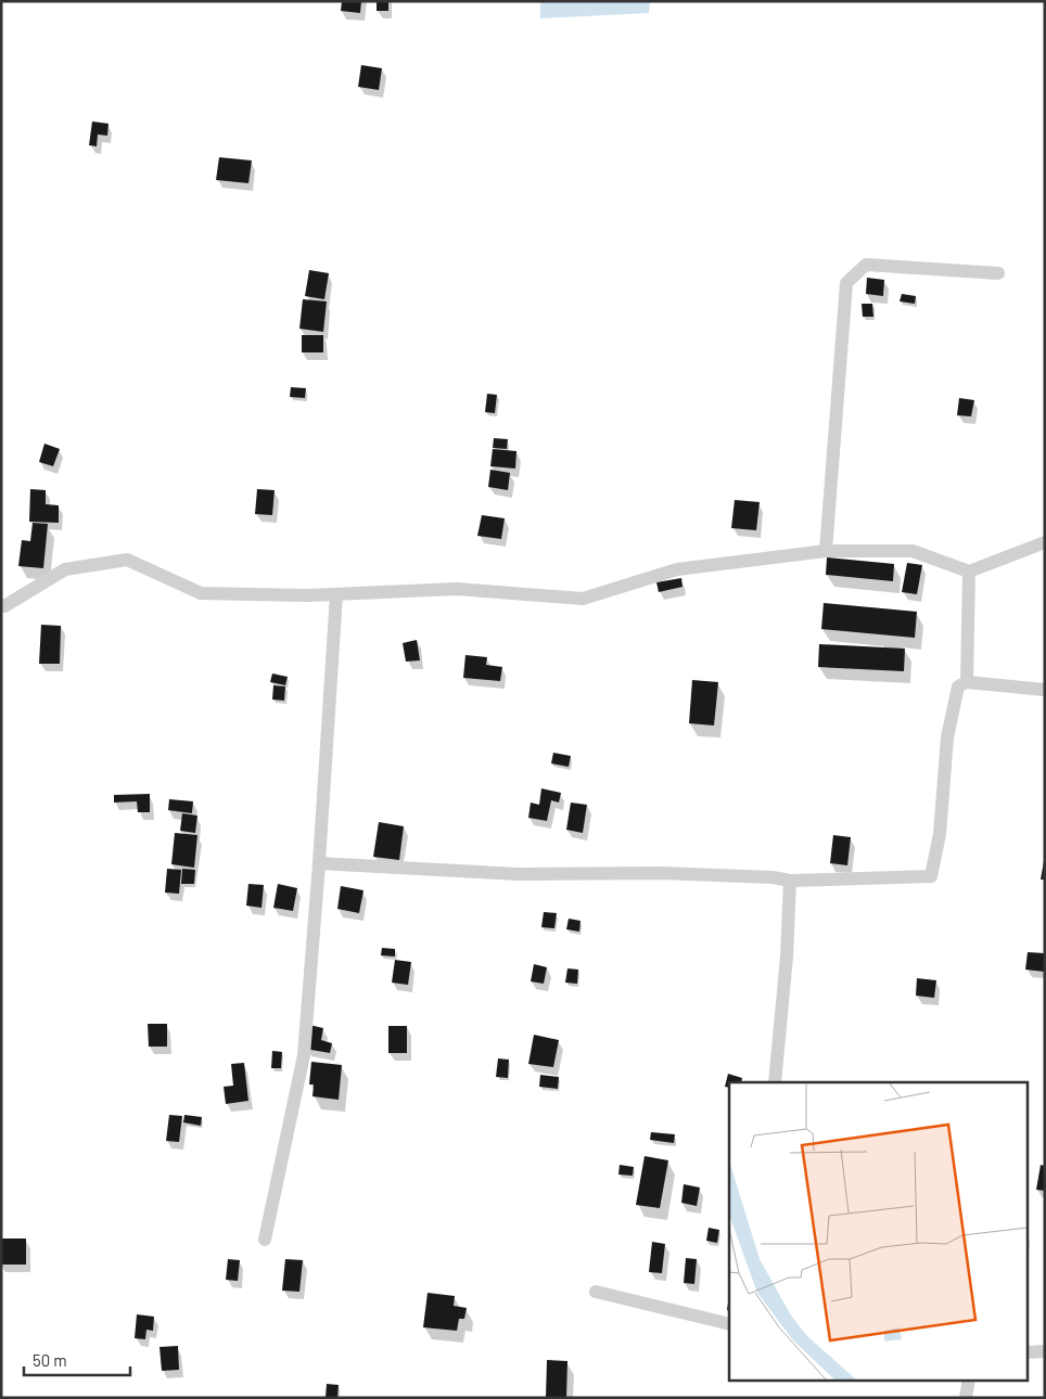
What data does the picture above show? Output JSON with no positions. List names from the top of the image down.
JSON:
{
  "scale_bar": "50 m"
}
